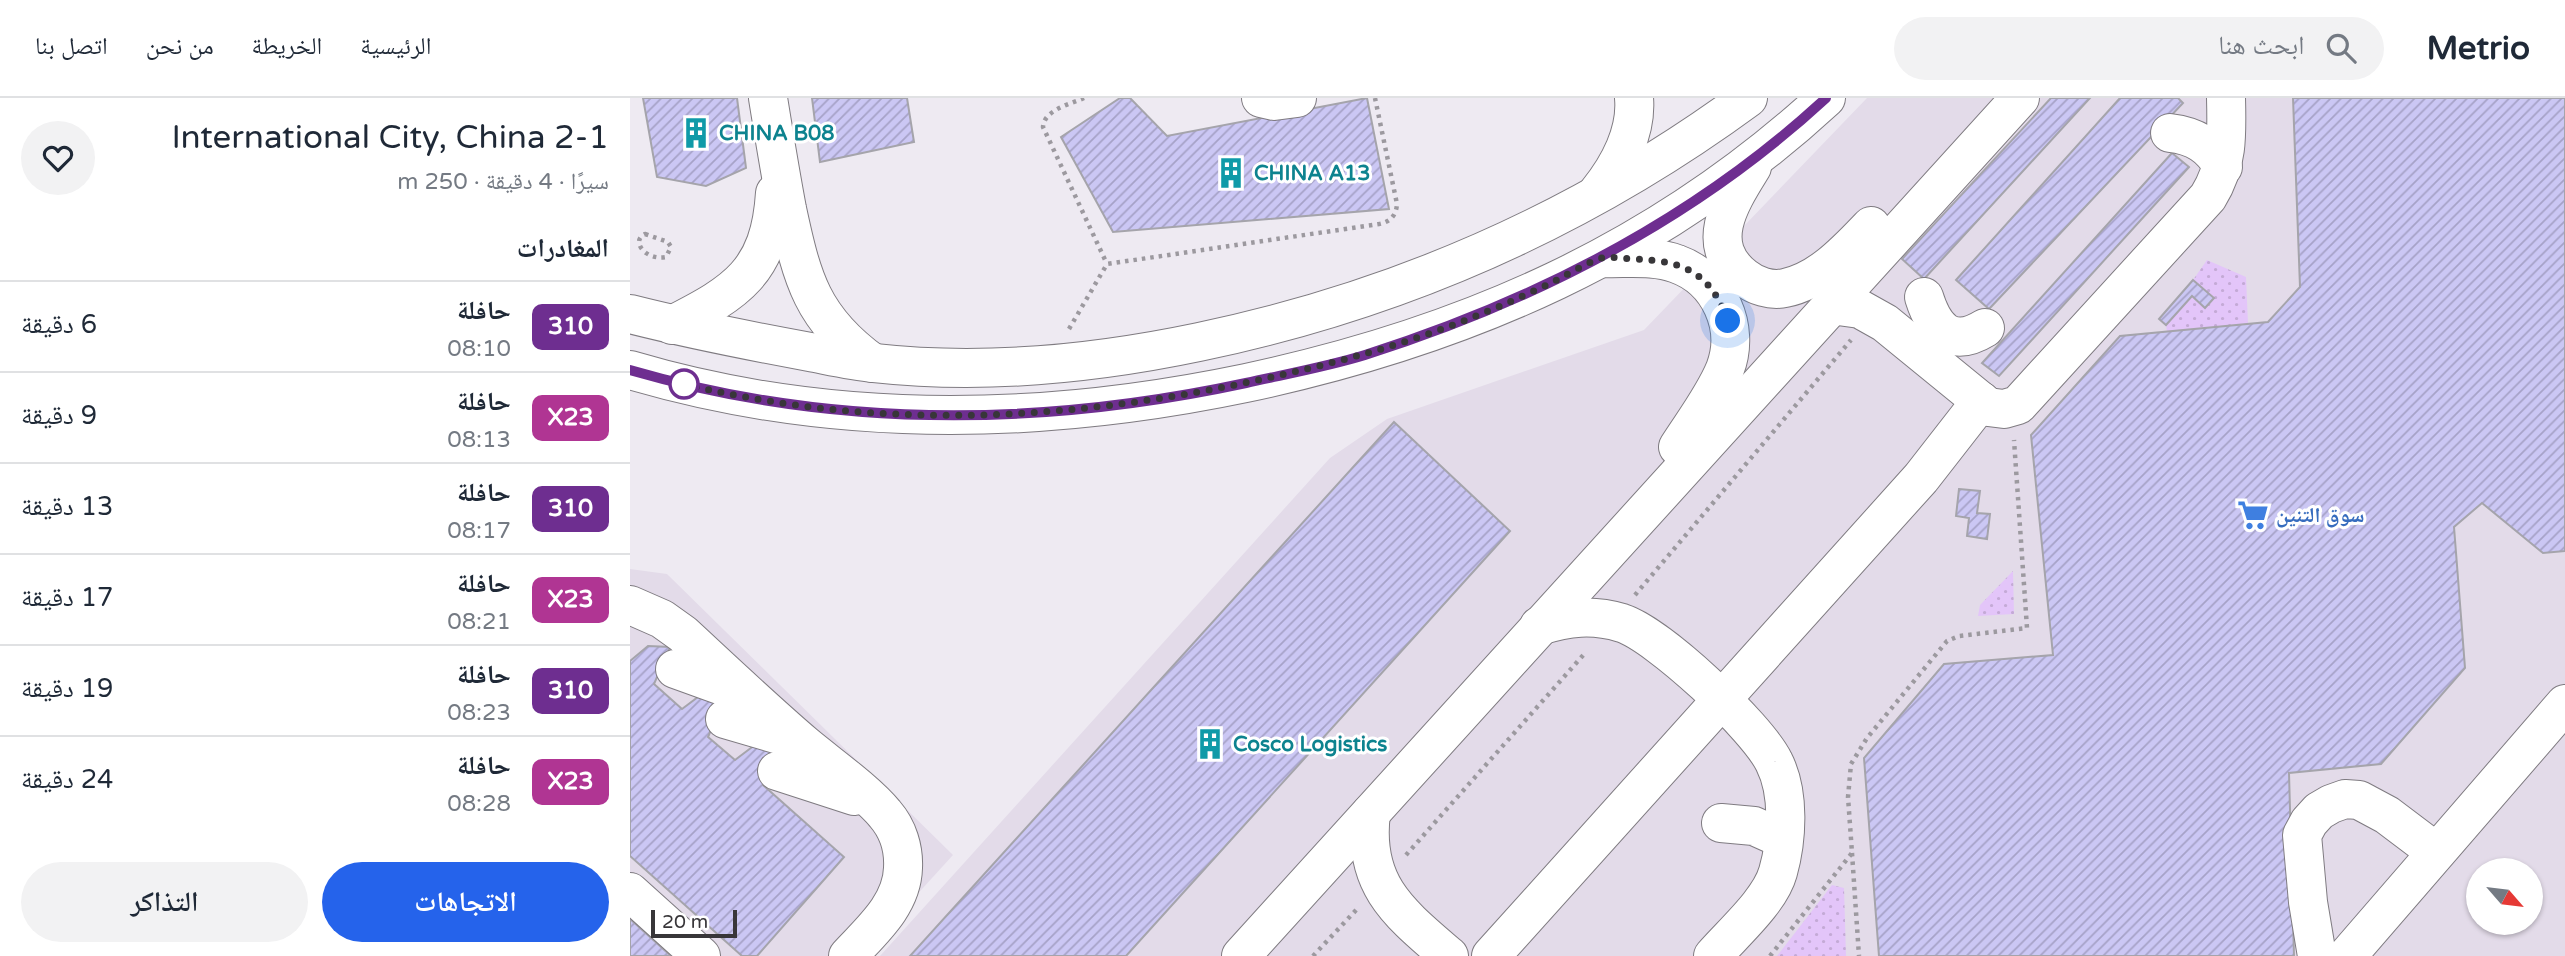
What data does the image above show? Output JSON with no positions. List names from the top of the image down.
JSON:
{
  "places": {
    "building": ["CHINA B08", "CHINA A13", "Cosco Logistics"],
    "supermarket": ["سوق التنين"]
  },
  "lines": ["bus line 310"],
  "scale_bar": "20 m",
  "north": "bottom right",
  "page": {
    "header": "Metrio",
    "search": "ابحث هنا",
    "nav": [
      "الرئيسية",
      "الخريطة",
      "من نحن",
      "اتصل بنا"
    ],
    "heading": [
      ["International City, China 2-1", "سيرًا · 4 دقيقة · 250 m"],
      "المغادرات"
    ],
    "list": [
      {
        "mark": "310",
        "name": "حافلة",
        "note": "08:10",
        "value": "6 دقيقة"
      },
      {
        "mark": "X23",
        "name": "حافلة",
        "note": "08:13",
        "value": "9 دقيقة"
      },
      {
        "mark": "310",
        "name": "حافلة",
        "note": "08:17",
        "value": "13 دقيقة"
      },
      {
        "mark": "X23",
        "name": "حافلة",
        "note": "08:21",
        "value": "17 دقيقة"
      },
      {
        "mark": "310",
        "name": "حافلة",
        "note": "08:23",
        "value": "19 دقيقة"
      },
      {
        "mark": "X23",
        "name": "حافلة",
        "note": "08:28",
        "value": "24 دقيقة"
      }
    ],
    "buttons": ["الاتجاهات", "التذاكر"],
    "scale": "20 m"
  }
}
